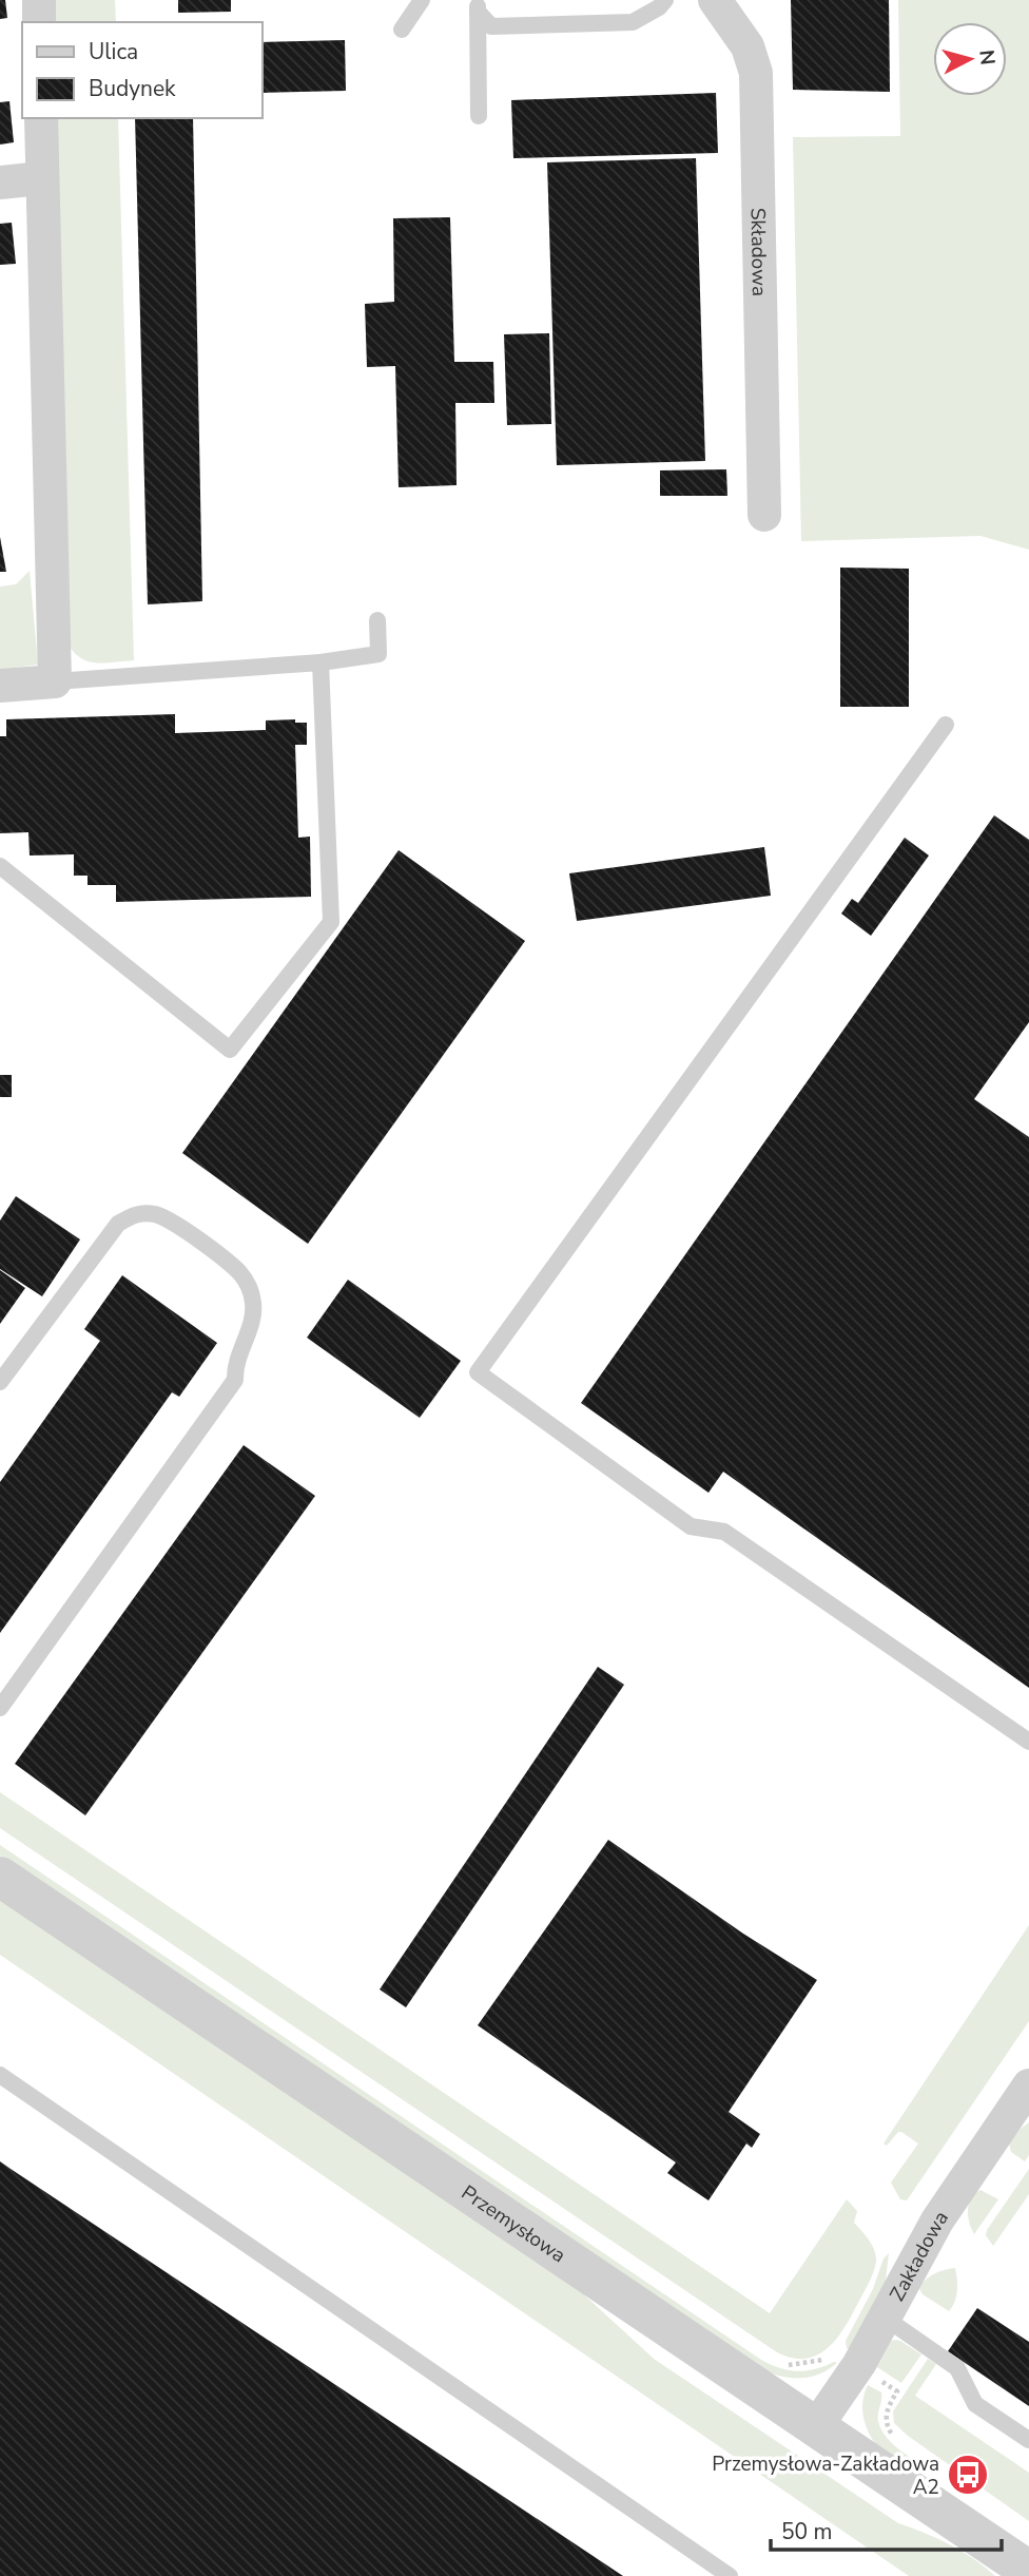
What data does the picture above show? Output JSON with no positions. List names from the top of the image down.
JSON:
{
  "streets": {
    "street": ["Składowa", "Przemysłowa", "Zakładowa"]
  },
  "crossings": [
    ["Przemysłowa", "Zakładowa"]
  ],
  "places": {
    "bus stop": ["Przemysłowa-Zakładowa A2"]
  },
  "legend": ["Ulica", "Budynek"],
  "scale_bar": "50 m",
  "north": "right"
}
